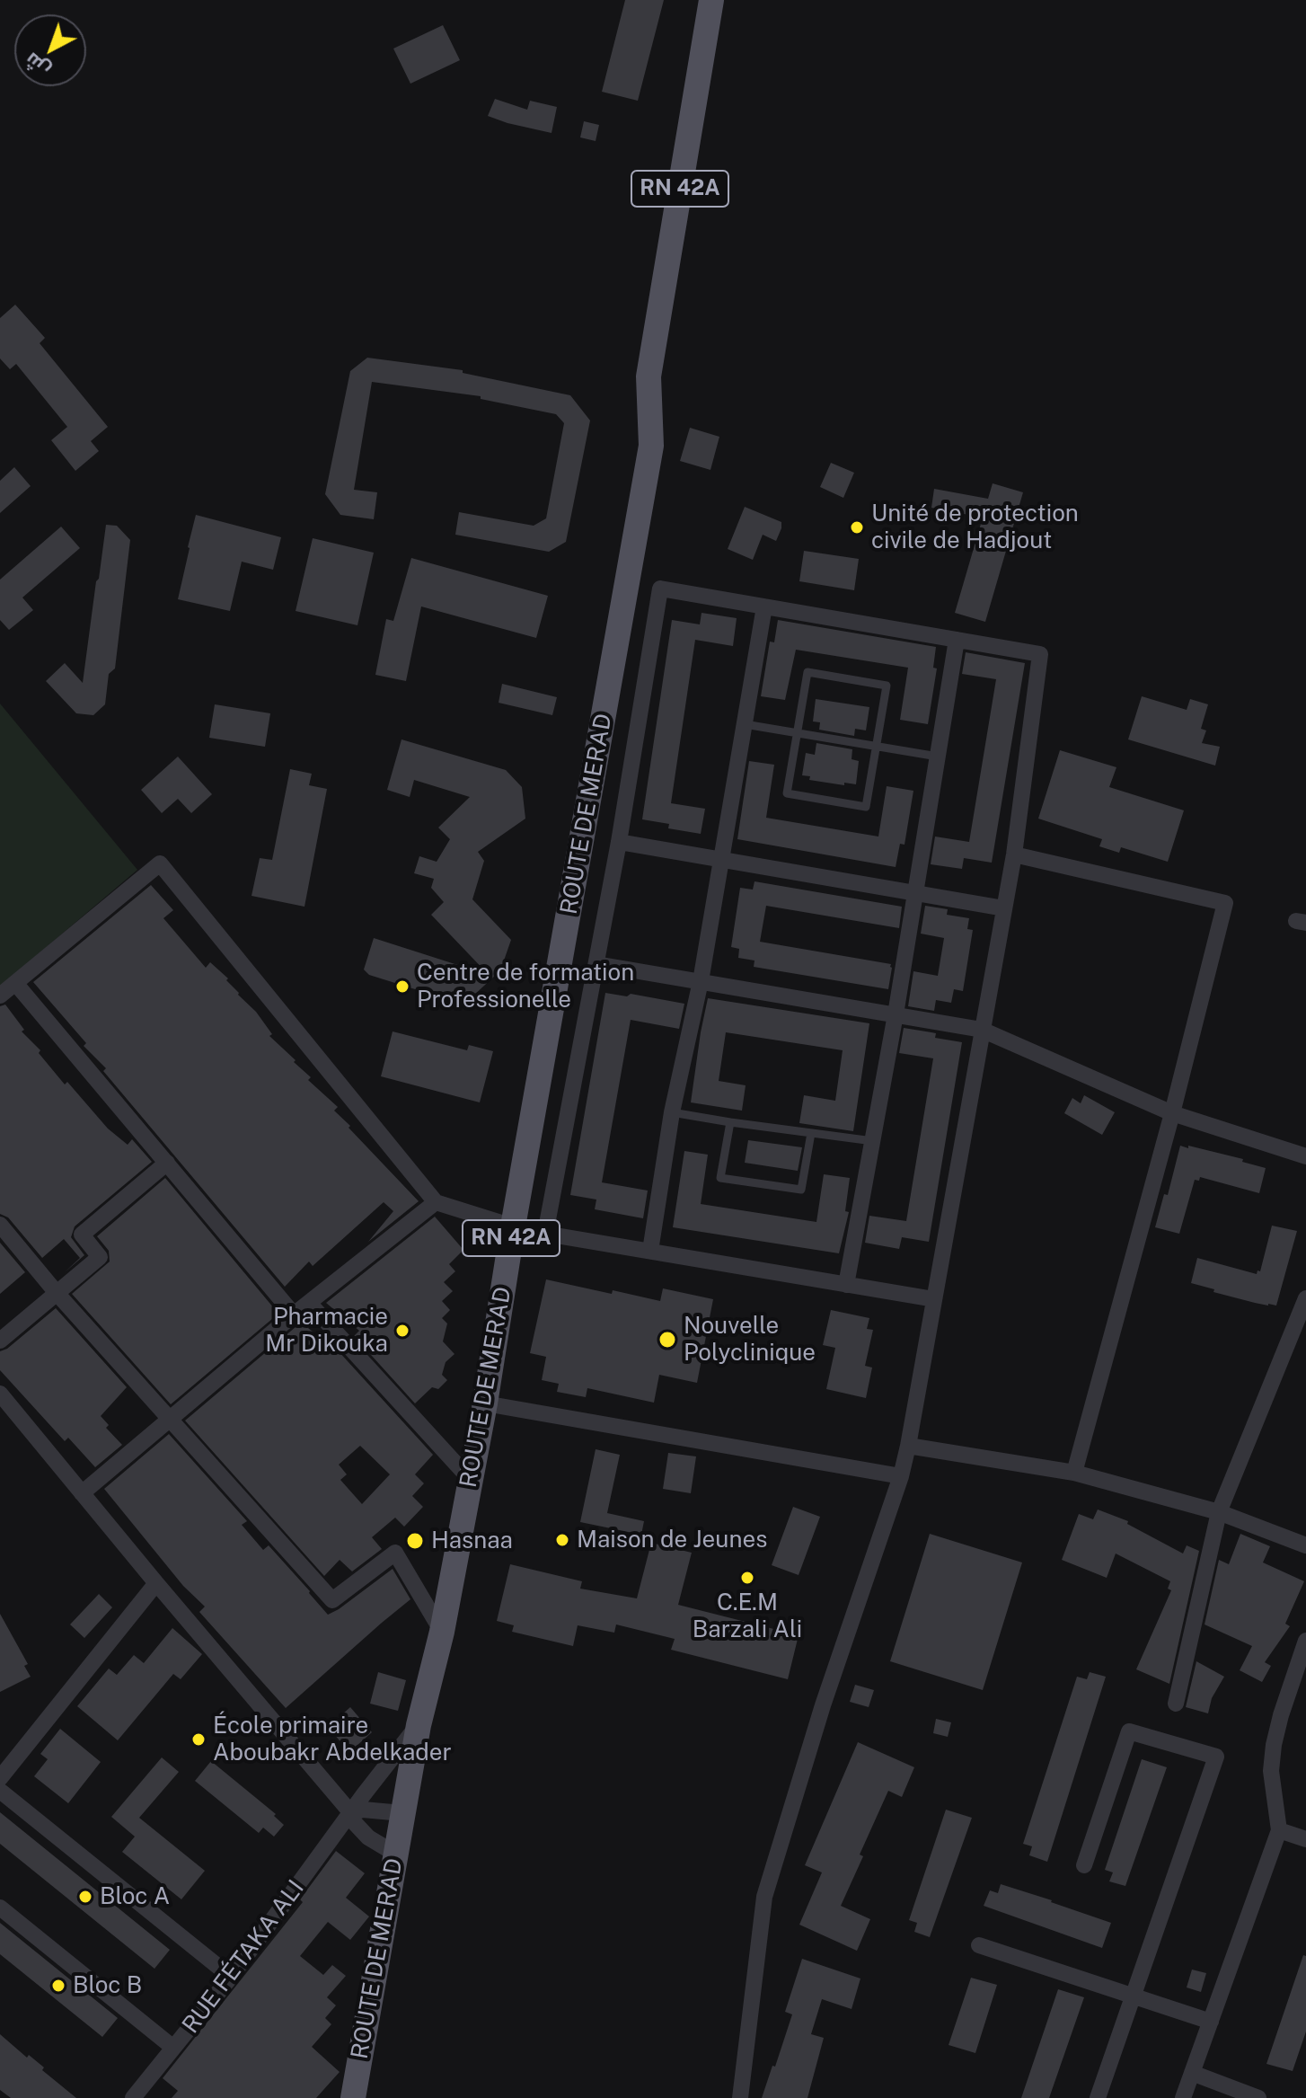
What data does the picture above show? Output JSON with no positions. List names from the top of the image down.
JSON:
{
  "streets": {
    "main road": ["RN 42A", "ROUTE DE MERAD"],
    "street": ["RUE FÉTAKA ALI"]
  },
  "crossings": [
    ["ROUTE DE MERAD", "RUE FÉTAKA ALI"]
  ],
  "places": [
    "Unité de protection civile de Hadjout",
    "Centre de formation Professionelle",
    "Pharmacie Mr Dikouka",
    "Nouvelle Polyclinique",
    "Maison de Jeunes",
    "Hasnaa",
    "C.E.M Barzali Ali",
    "École primaire Aboubakr Abdelkader",
    "Bloc A",
    "Bloc B"
  ],
  "north": "bottom left"
}
